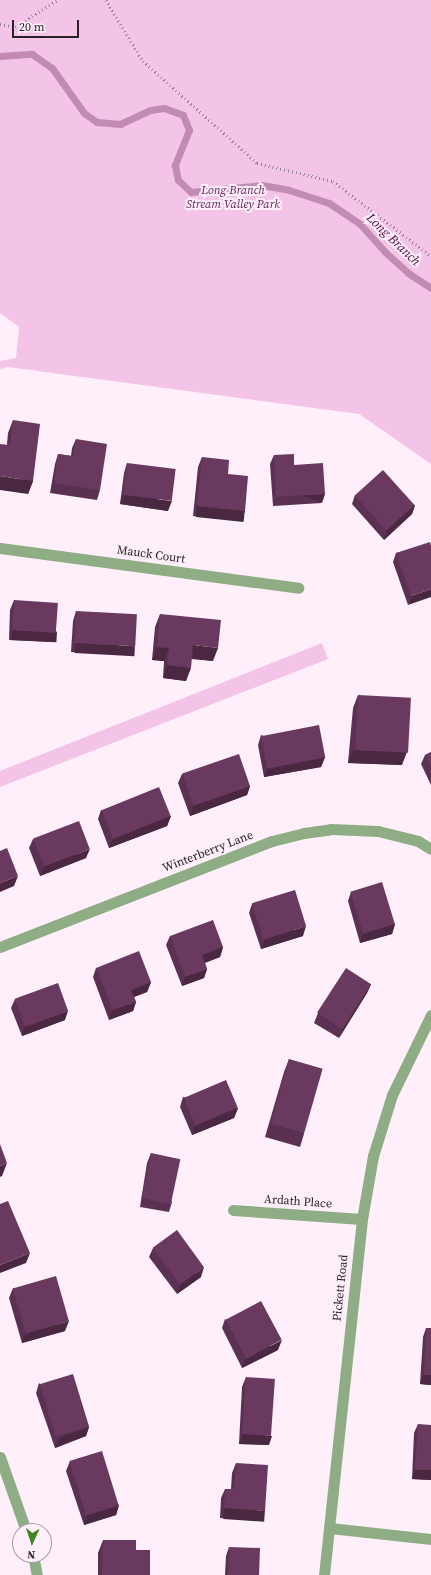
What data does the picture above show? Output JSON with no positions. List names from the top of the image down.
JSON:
{
  "streets": {
    "street": [
      "Mauck Court",
      "Winterberry Lane",
      "Ardath Place",
      "Pickett Road"
    ]
  },
  "crossings": [
    ["Ardath Place", "Pickett Road"]
  ],
  "water": ["Long Branch"],
  "parks": ["Long Branch Stream Valley Park"],
  "scale_bar": "20 m",
  "north": "bottom"
}
